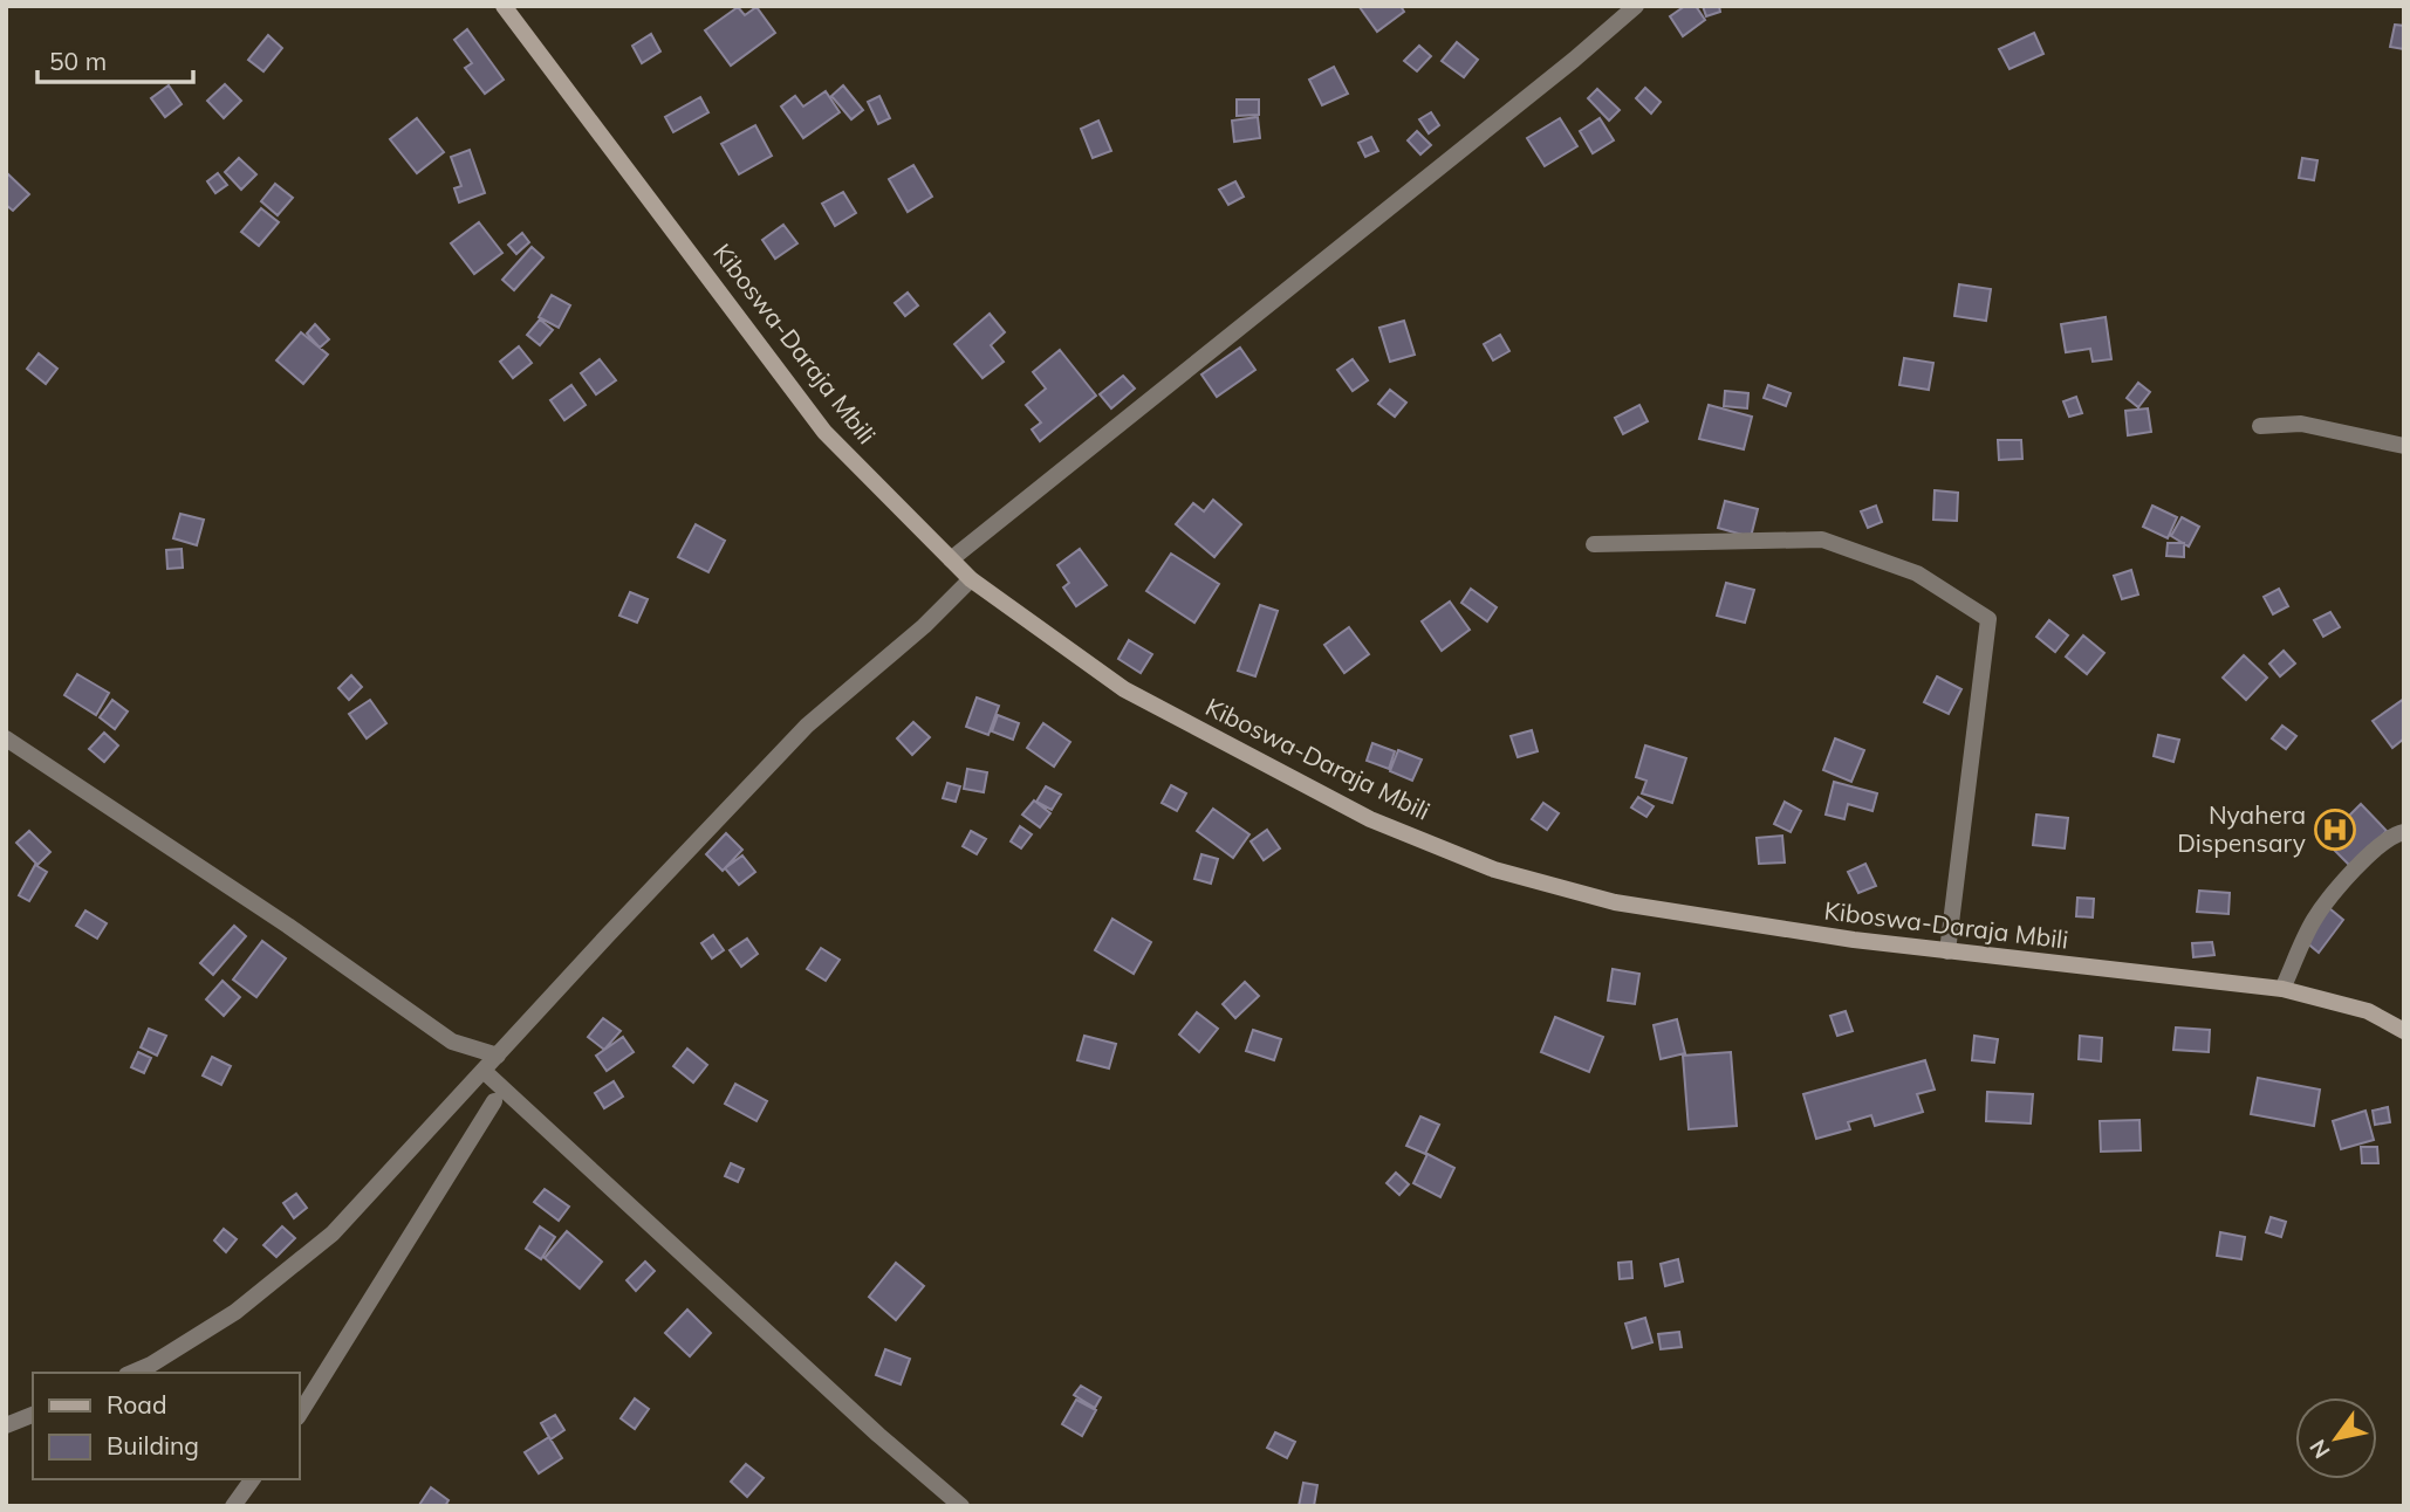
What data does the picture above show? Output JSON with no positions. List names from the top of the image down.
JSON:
{
  "streets": {
    "main road": ["Kiboswa-Daraja Mbili"]
  },
  "places": {
    "hospital": ["Nyahera Dispensary"]
  },
  "legend": ["Road", "Building"],
  "scale_bar": "50 m",
  "north": "bottom left"
}
